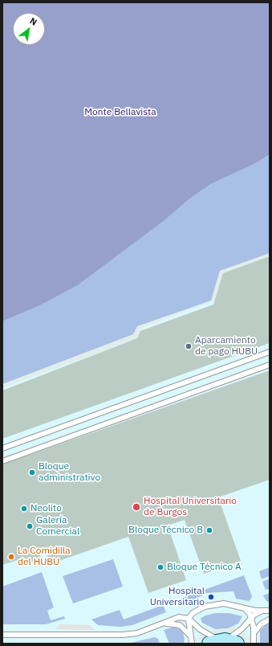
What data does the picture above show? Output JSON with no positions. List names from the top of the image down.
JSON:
{
  "parks": ["Monte Bellavista"],
  "places": [
    "Aparcamiento de pago HUBU",
    "Bloque administrativo",
    "Hospital Universitario de Burgos",
    "Neolito",
    "Galería Comercial",
    "Bloque Técnico B",
    "La Comidilla del HUBU",
    "Bloque Técnico A",
    "Hospital Universitario"
  ],
  "north": "top right"
}
